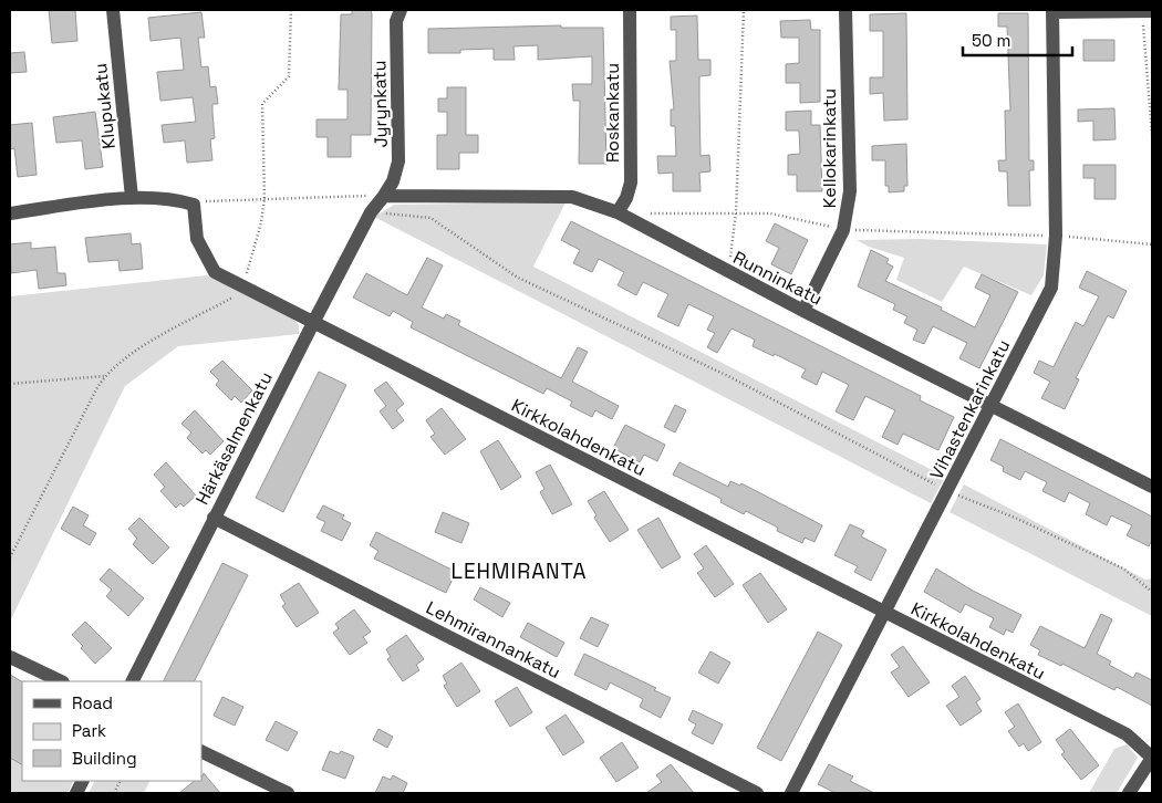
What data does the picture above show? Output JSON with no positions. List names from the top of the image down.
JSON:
{
  "streets": {
    "street": [
      "Jyrynkatu",
      "Klupukatu",
      "Roskankatu",
      "Kellokarinkatu",
      "Runninkatu",
      "Vihastenkarinkatu",
      "Kirkkolahdenkatu",
      "Härkäsalmenkatu",
      "Lehmirannankatu"
    ]
  },
  "crossings": [
    ["Jyrynkatu", "Runninkatu"],
    ["Roskankatu", "Runninkatu"],
    ["Kellokarinkatu", "Runninkatu"],
    ["Runninkatu", "Vihastenkarinkatu"],
    ["Vihastenkarinkatu", "Kirkkolahdenkatu"],
    ["Kirkkolahdenkatu", "Härkäsalmenkatu"],
    ["Härkäsalmenkatu", "Lehmirannankatu"]
  ],
  "districts": ["LEHMIRANTA"],
  "legend": ["Road", "Park", "Building"],
  "scale_bar": "50 m"
}
